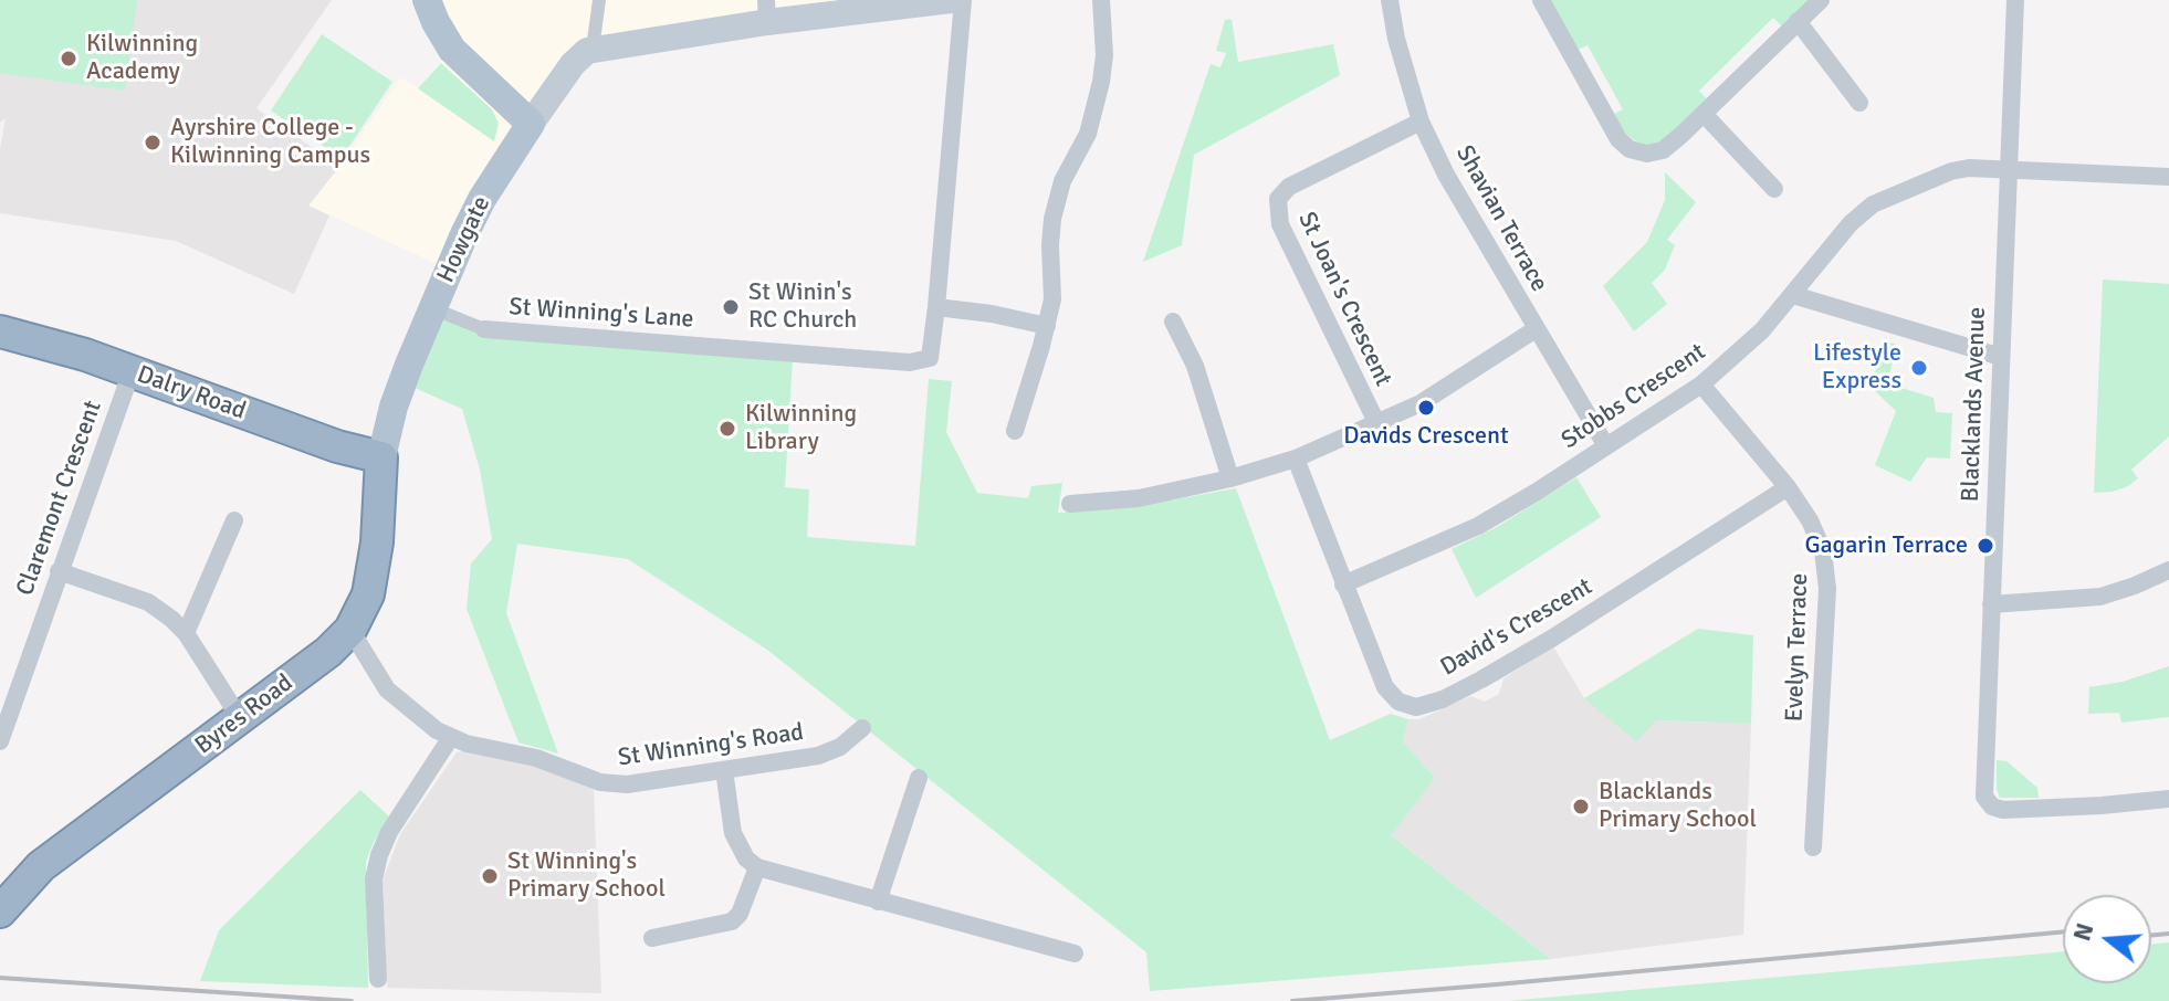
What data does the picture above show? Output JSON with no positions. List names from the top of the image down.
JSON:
{
  "streets": {
    "highway": ["Dalry Road", "Byres Road"],
    "main road": ["Howgate"],
    "street": [
      "Shavian Terrace",
      "St Joan's Crescent",
      "St Winning's Lane",
      "Stobbs Crescent",
      "Blacklands Avenue",
      "Claremont Crescent",
      "David's Crescent",
      "Evelyn Terrace",
      "St Winning's Road"
    ]
  },
  "crossings": [
    ["Shavian Terrace", "St Joan's Crescent"],
    ["Shavian Terrace", "Stobbs Crescent"],
    ["Howgate", "St Winning's Lane"],
    ["Howgate", "Dalry Road"],
    ["Howgate", "Byres Road"],
    ["Dalry Road", "Claremont Crescent"],
    ["Dalry Road", "Byres Road"],
    ["Stobbs Crescent", "Blacklands Avenue"],
    ["Stobbs Crescent", "David's Crescent"],
    ["Stobbs Crescent", "Evelyn Terrace"],
    ["David's Crescent", "Evelyn Terrace"],
    ["Byres Road", "St Winning's Road"]
  ],
  "places": [
    "Kilwinning Academy",
    "Ayrshire College - Kilwinning Campus",
    "St Winin's RC Church",
    "Lifestyle Express",
    "Davids Crescent",
    "Kilwinning Library",
    "Gagarin Terrace",
    "Blacklands Primary School",
    "St Winning's Primary School"
  ],
  "north": "left"
}
